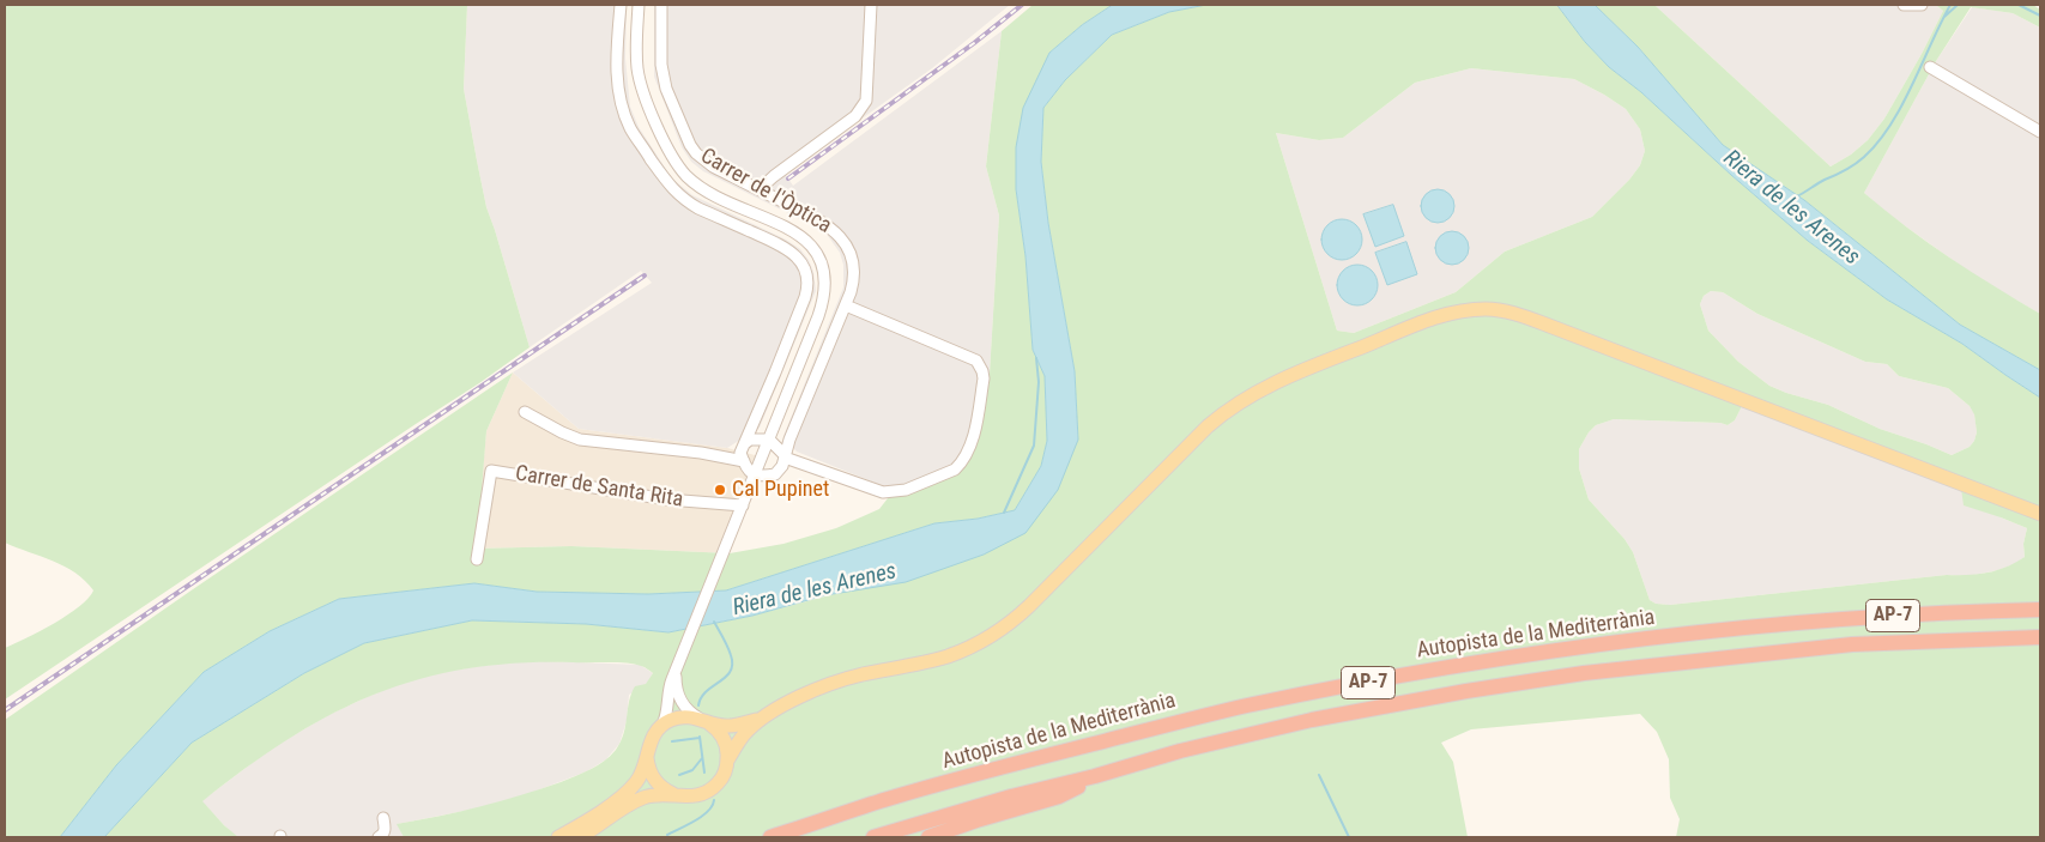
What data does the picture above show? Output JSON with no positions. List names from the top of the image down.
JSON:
{
  "streets": {
    "highway": ["AP-7", "Autopista de la Mediterrània"],
    "street": ["Carrer de l'Òptica", "Carrer de Santa Rita"]
  },
  "water": ["Riera de les Arenes"],
  "places": ["Cal Pupinet"]
}
